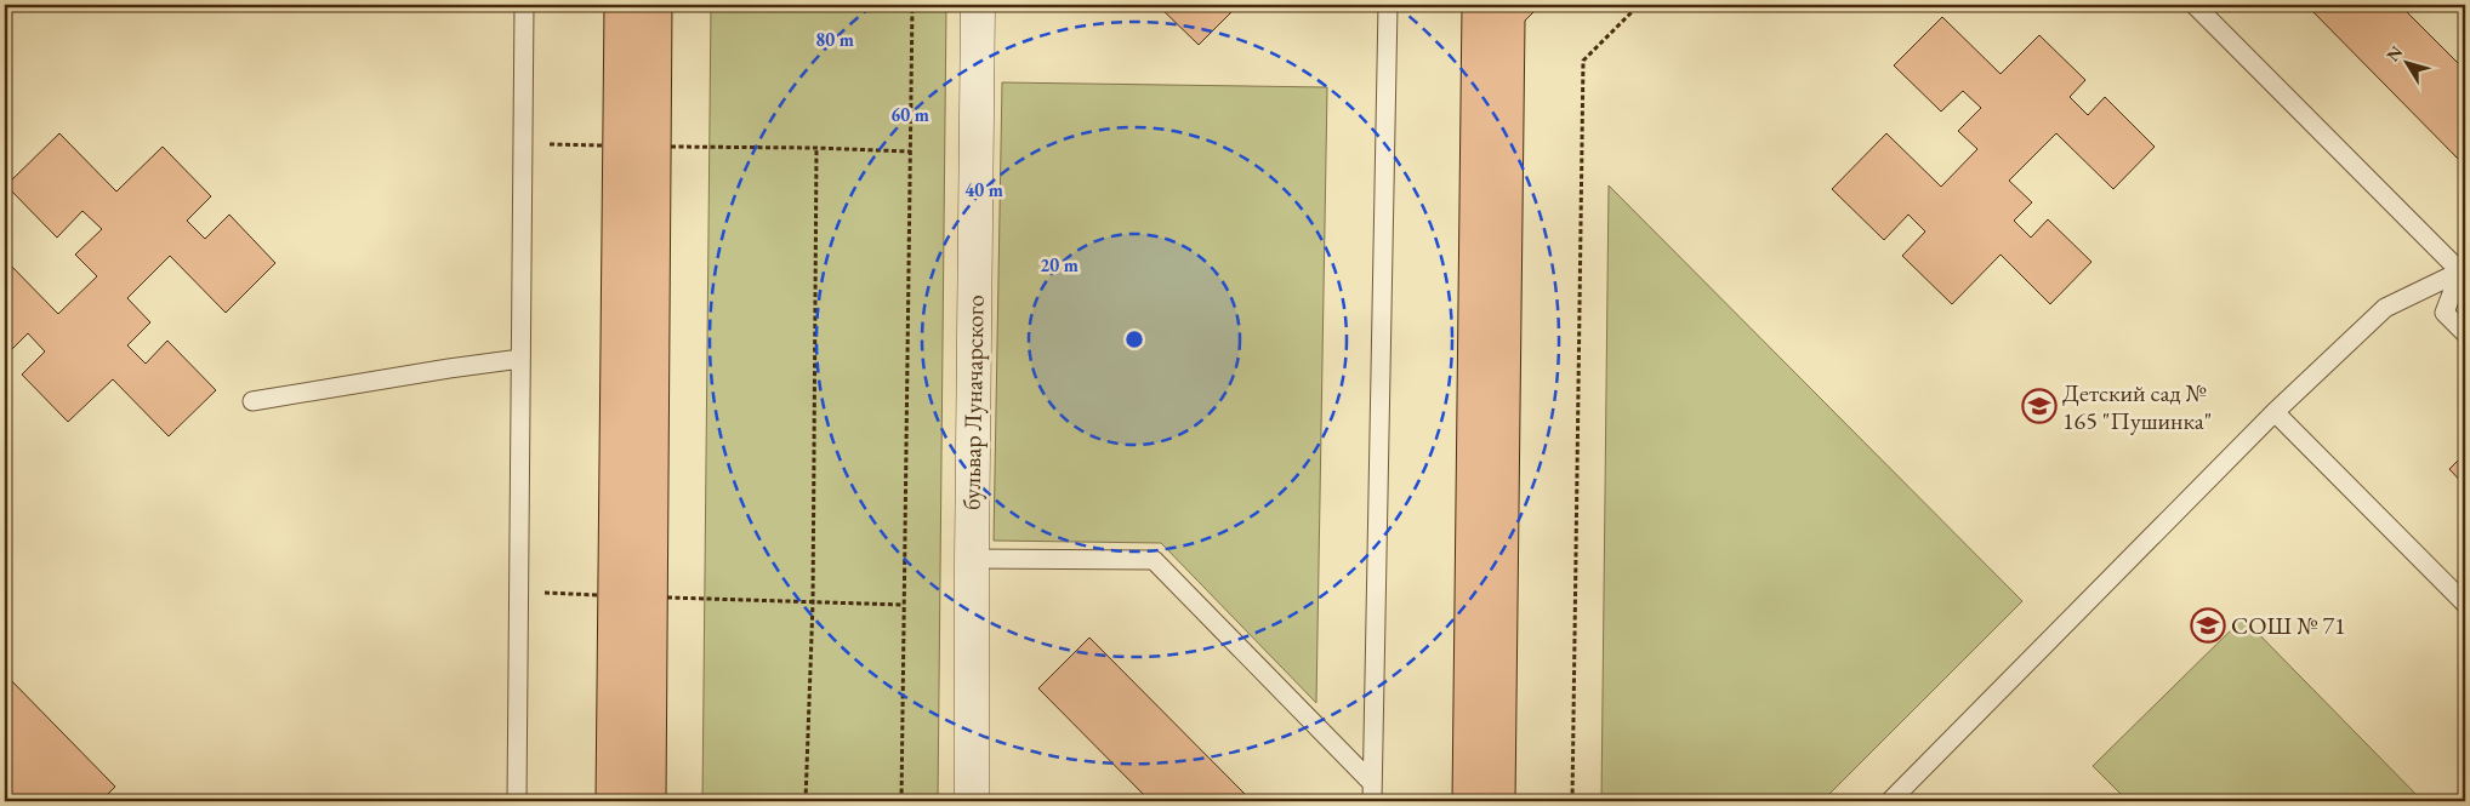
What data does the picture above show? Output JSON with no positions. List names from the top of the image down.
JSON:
{
  "streets": {
    "street": ["бульвар Луначарского"]
  },
  "places": {
    "school or university": ["Детский сад № 165 \"Пушинка\"", "СОШ № 71"]
  },
  "north": "top left",
  "rings": [
    "80 m",
    "60 m",
    "40 m",
    "20 m"
  ]
}
